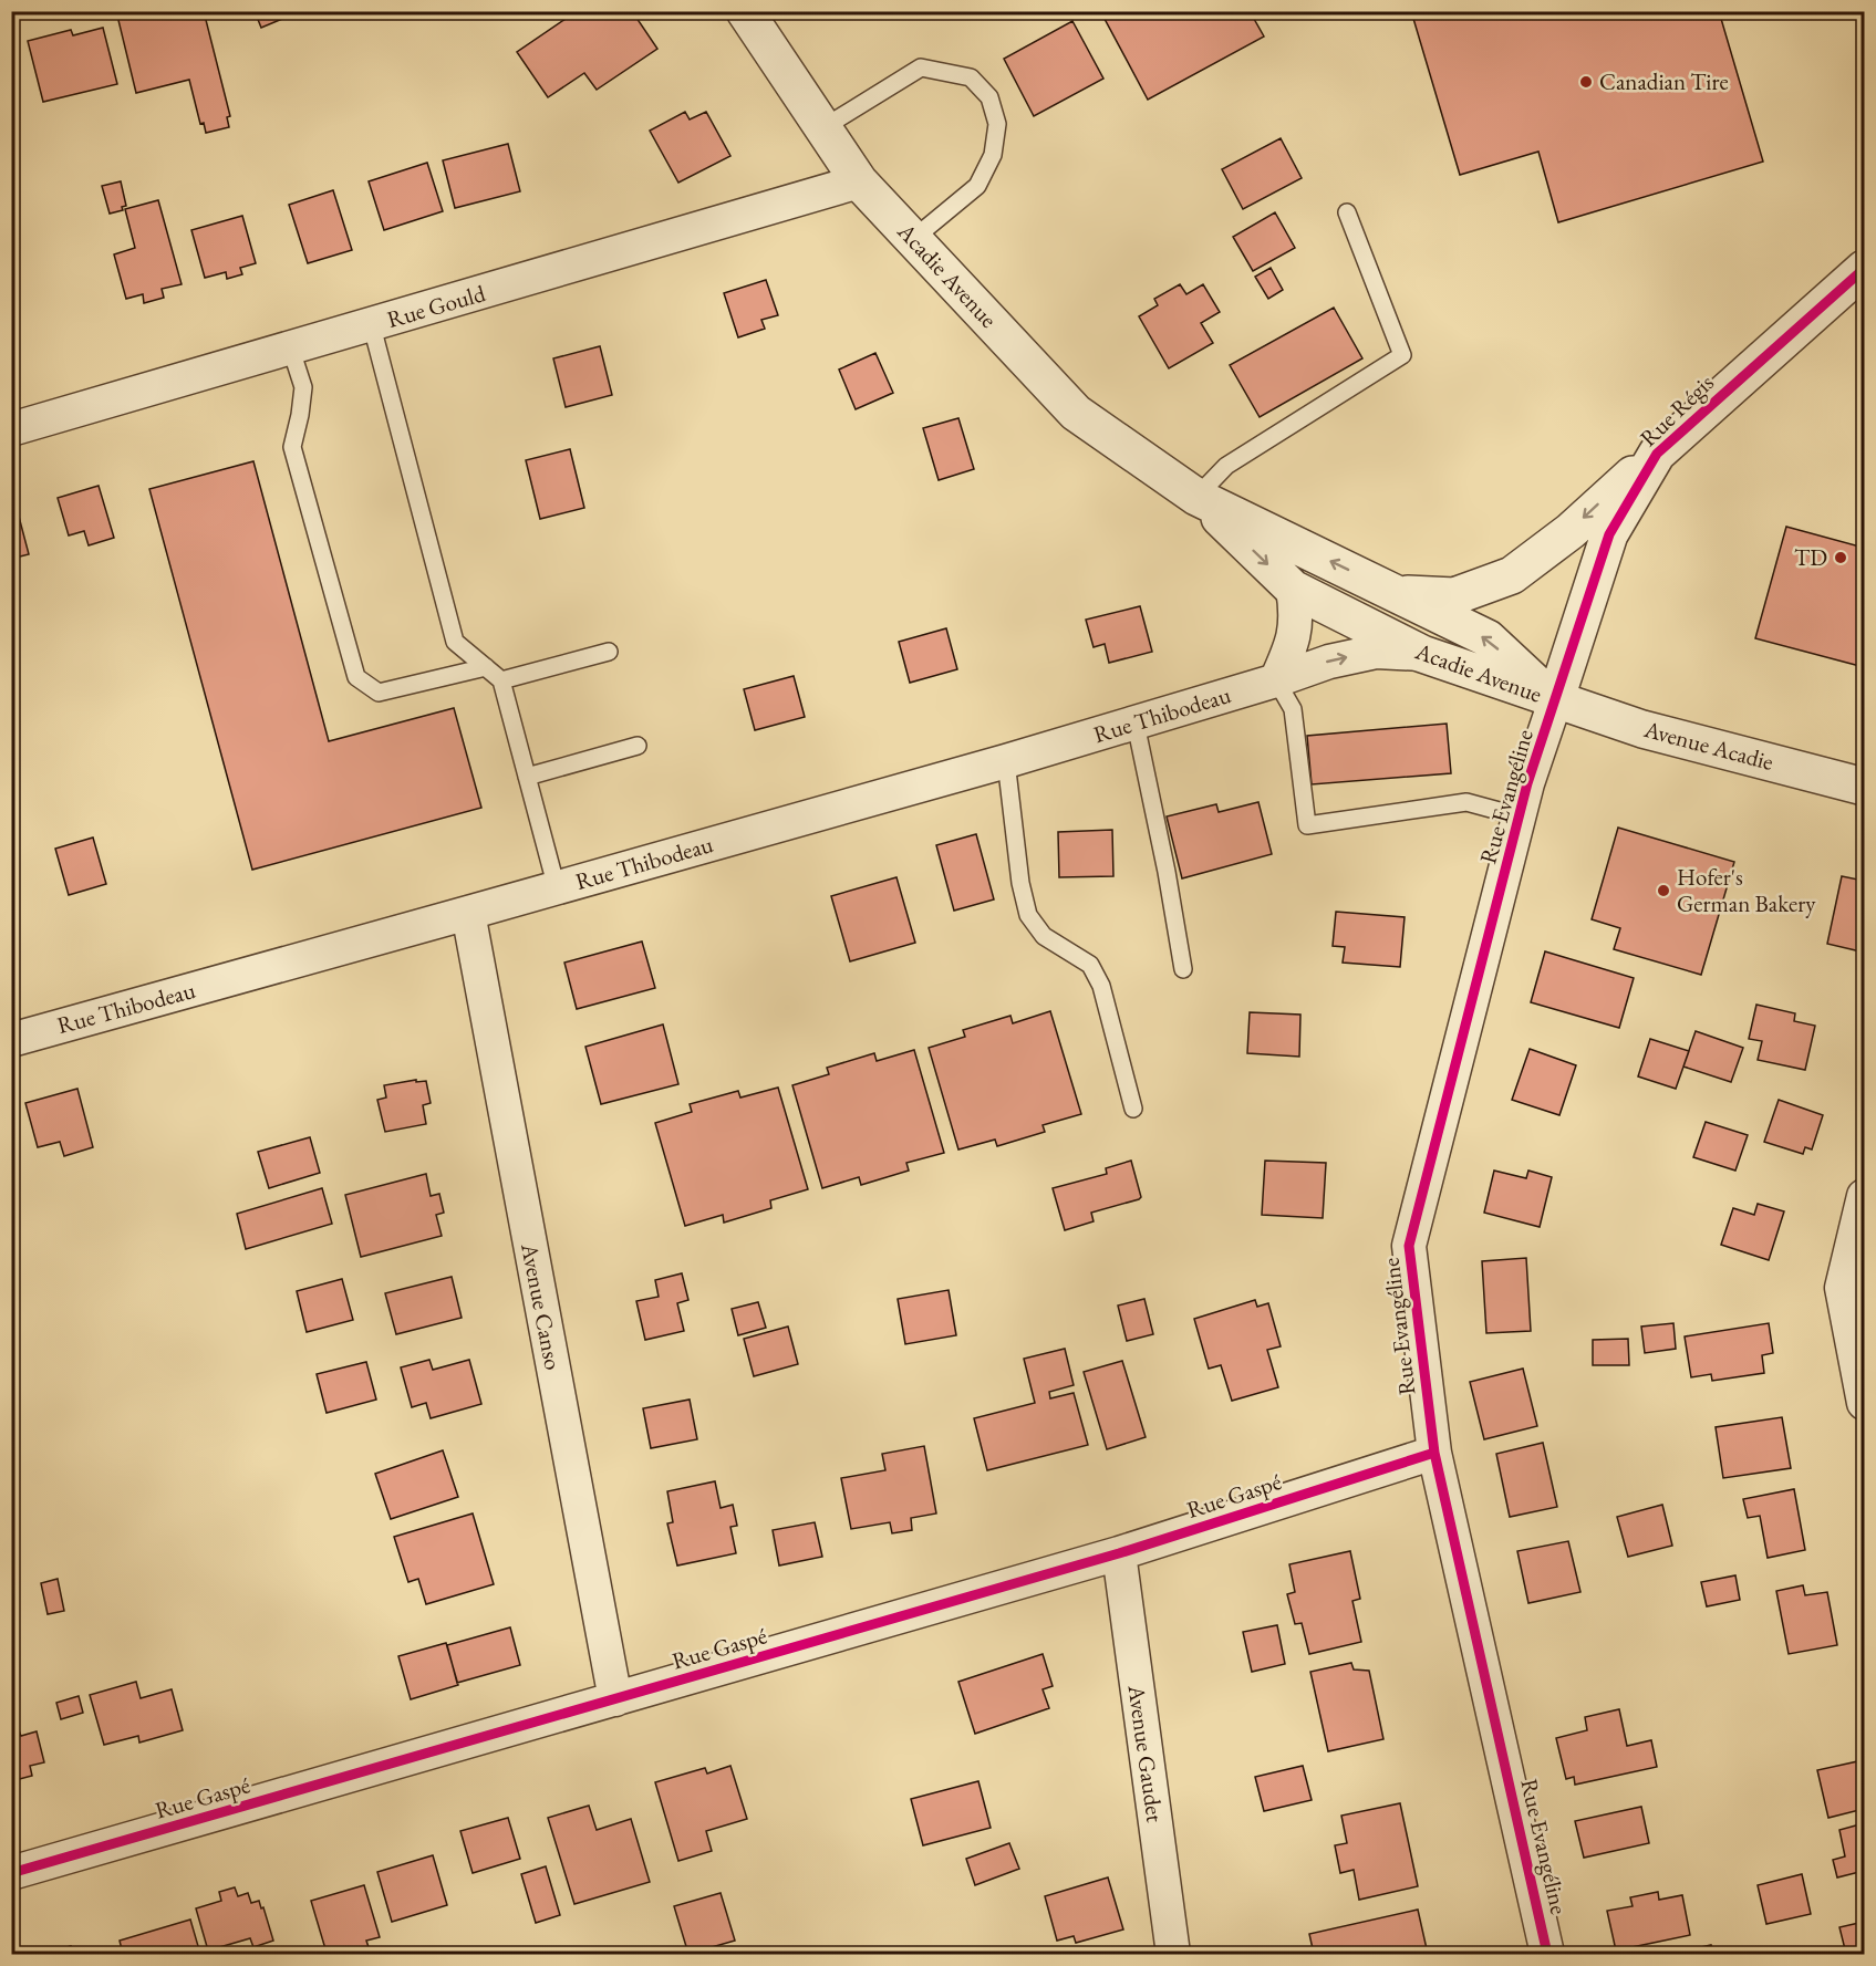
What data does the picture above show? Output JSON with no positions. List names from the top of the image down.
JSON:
{
  "streets": {
    "street": [
      "Acadie Avenue",
      "Rue Gould",
      "Rue Régis",
      "Rue Thibodeau",
      "Avenue Acadie",
      "Rue Evangéline",
      "Avenue Canso",
      "Rue Gaspé",
      "Avenue Gaudet"
    ]
  },
  "crossings": [
    ["Acadie Avenue", "Rue Gould"],
    ["Acadie Avenue", "Rue Régis"],
    ["Acadie Avenue", "Rue Thibodeau"],
    ["Acadie Avenue", "Avenue Acadie"],
    ["Acadie Avenue", "Rue Evangéline"],
    ["Rue Régis", "Avenue Acadie"],
    ["Rue Régis", "Rue Evangéline"],
    ["Rue Thibodeau", "Avenue Canso"],
    ["Avenue Acadie", "Rue Evangéline"],
    ["Rue Evangéline", "Rue Gaspé"],
    ["Avenue Canso", "Rue Gaspé"],
    ["Rue Gaspé", "Avenue Gaudet"]
  ],
  "places": ["Canadian Tire", "TD", "Hofer's German Bakery"]
}
